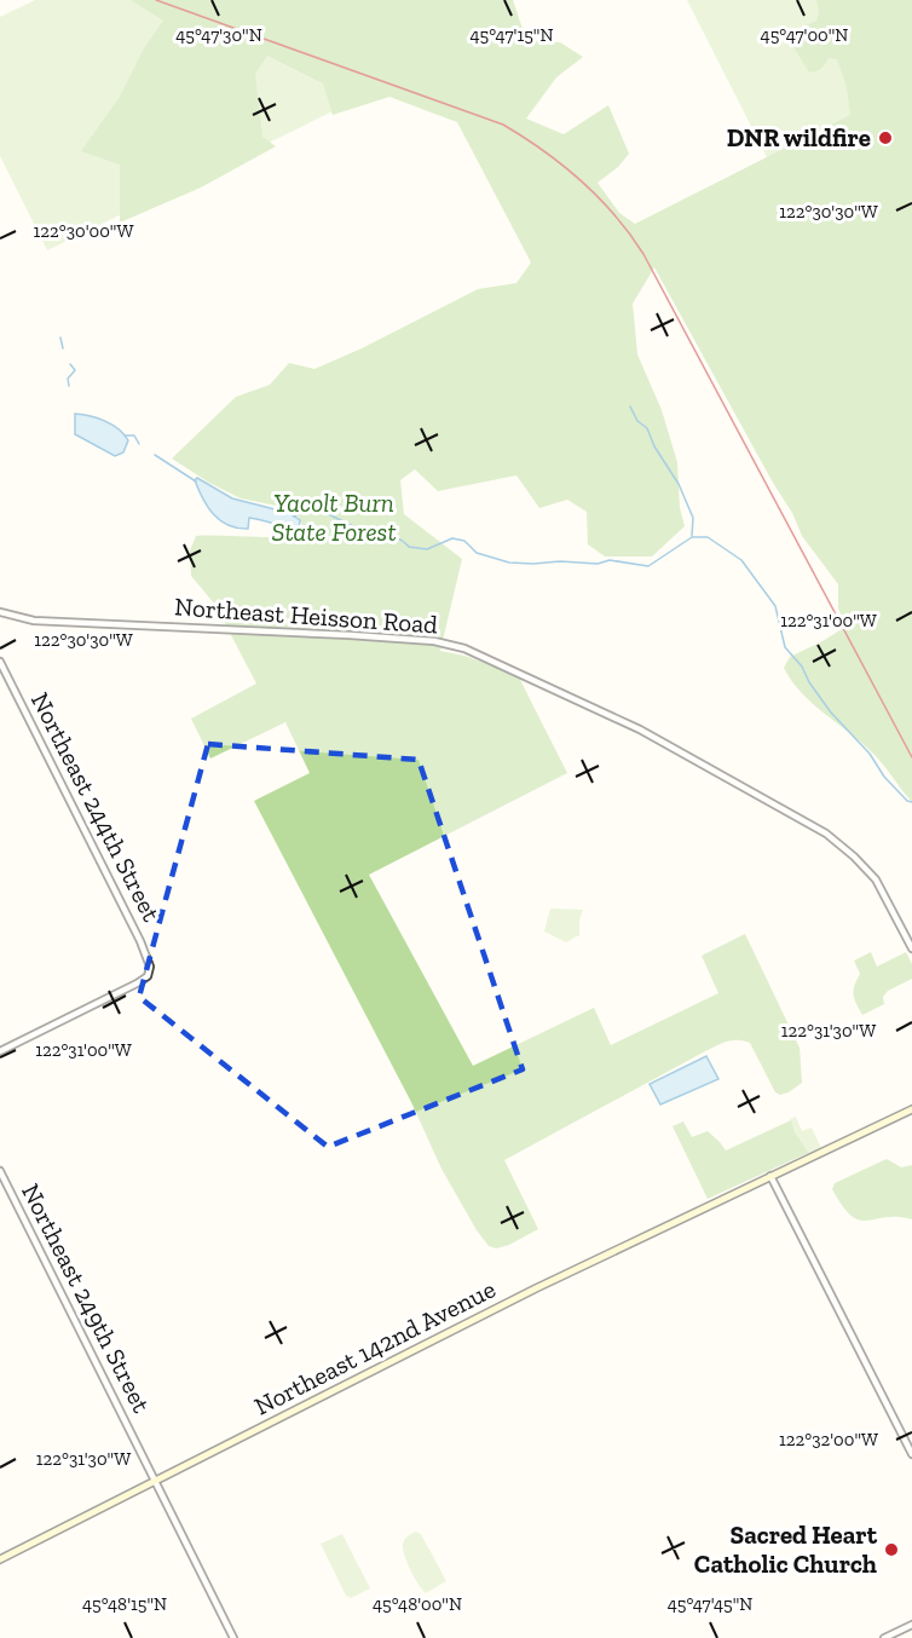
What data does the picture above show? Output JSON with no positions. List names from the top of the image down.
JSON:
{
  "streets": {
    "main road": ["Northeast 142nd Avenue"],
    "street": ["Northeast Heisson Road", "Northeast 244th Street", "Northeast 249th Street"]
  },
  "crossings": [
    ["Northeast 249th Street", "Northeast 142nd Avenue"]
  ],
  "parks": ["Yacolt Burn State Forest"],
  "places": ["DNR wildfire", "Sacred Heart Catholic Church"],
  "coordinates": [
    "45°47'30\"N",
    "45°47'15\"N",
    "45°47'00\"N",
    "122°30'30\"W",
    "122°30'00\"W",
    "122°31'00\"W",
    "122°31'30\"W",
    "122°32'00\"W",
    "45°48'15\"N",
    "45°48'00\"N",
    "45°47'45\"N"
  ]
}
